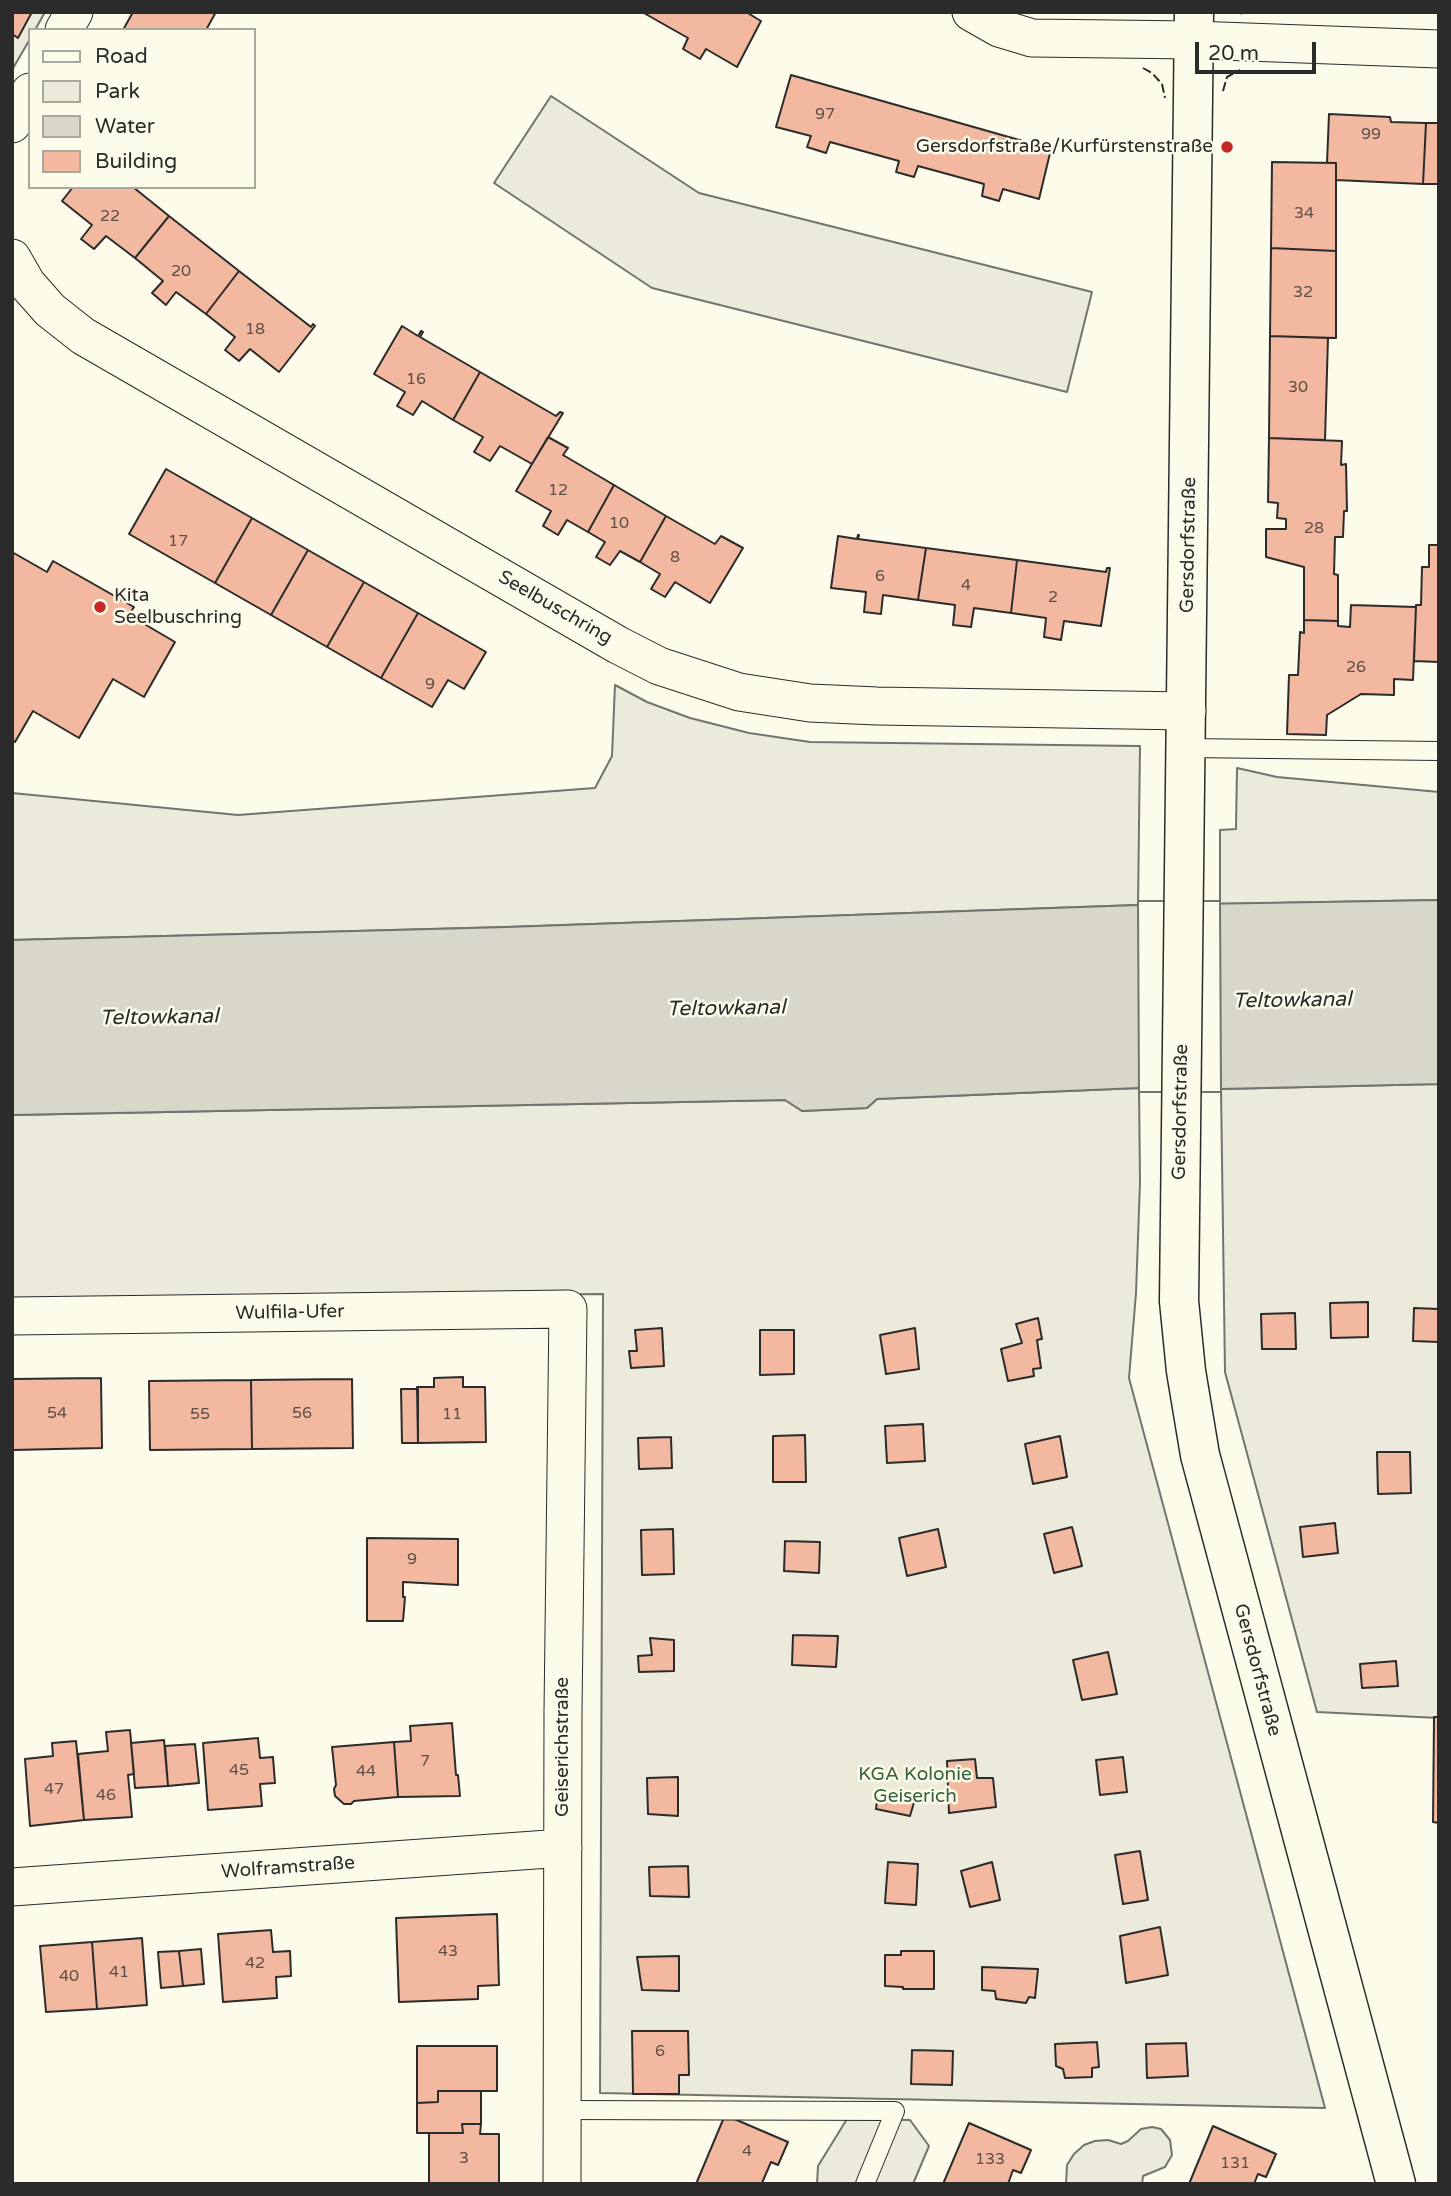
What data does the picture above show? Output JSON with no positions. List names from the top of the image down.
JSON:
{
  "streets": {
    "street": [
      "Gersdorfstraße",
      "Seelbuschring",
      "Wulfila-Ufer",
      "Geiserichstraße",
      "Wolframstraße"
    ]
  },
  "crossings": [
    ["Gersdorfstraße", "Seelbuschring"],
    ["Wulfila-Ufer", "Geiserichstraße"],
    ["Geiserichstraße", "Wolframstraße"]
  ],
  "water": ["Teltowkanal"],
  "parks": ["KGA Kolonie Geiserich"],
  "places": ["Gersdorfstraße/Kurfürstenstraße", "Kita Seelbuschring"],
  "house_numbers": [
    "97",
    "99",
    "34",
    "22",
    "20",
    "32",
    "18",
    "16",
    "30",
    "12",
    "10",
    "28",
    "17",
    "8",
    "6",
    "4",
    "2",
    "26",
    "9",
    "54",
    "56",
    "55",
    "11",
    "9",
    "7",
    "45",
    "44",
    "47",
    "46",
    "43",
    "42",
    "41",
    "40",
    "6",
    "4",
    "3",
    "133",
    "131"
  ],
  "legend": [
    "Road",
    "Park",
    "Water",
    "Building"
  ],
  "scale_bar": "20 m"
}
